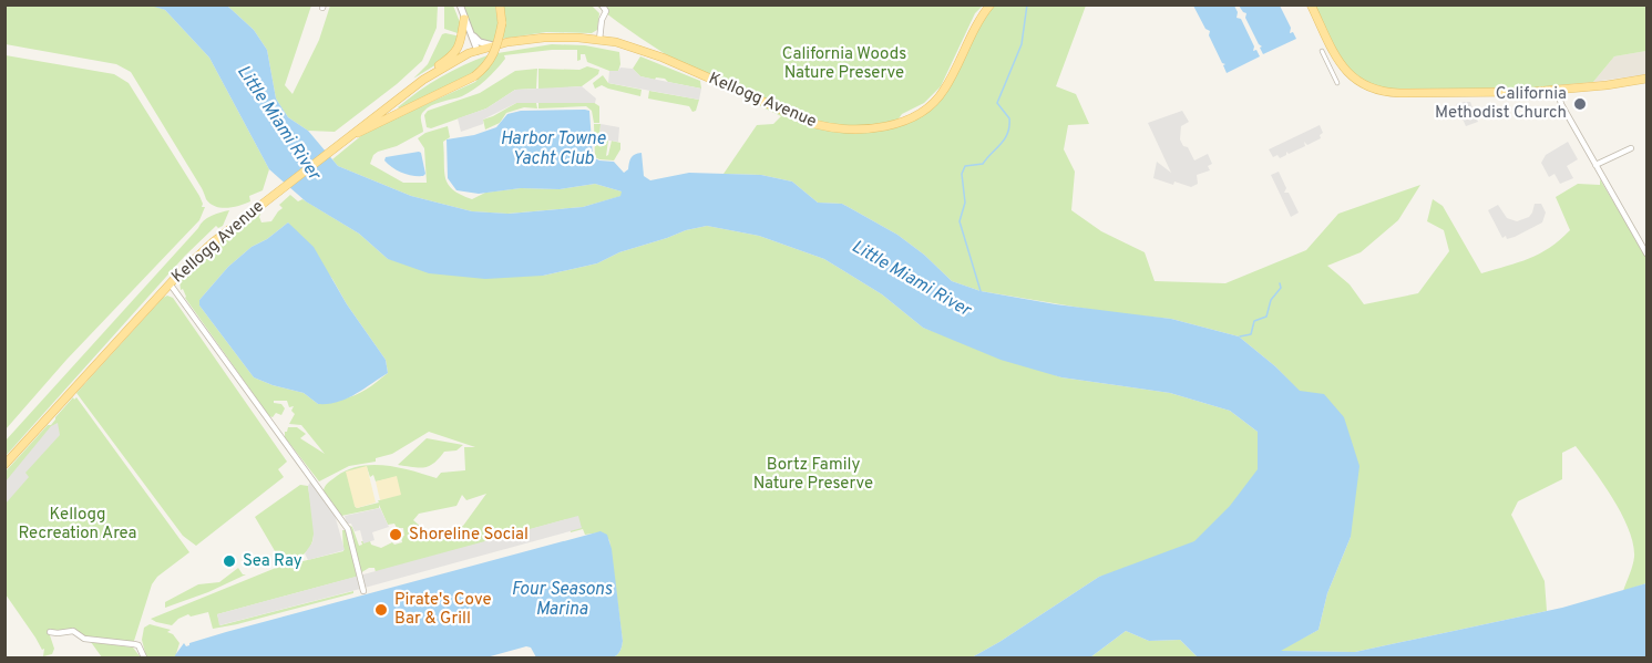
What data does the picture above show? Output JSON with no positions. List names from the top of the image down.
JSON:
{
  "streets": {
    "main road": ["Kellogg Avenue"]
  },
  "water": ["Little Miami River", "Harbor Towne Yacht Club", "Four Seasons Marina"],
  "parks": ["California Woods Nature Preserve", "Bortz Family Nature Preserve", "Kellogg Recreation Area"],
  "places": [
    "California Methodist Church",
    "Shoreline Social",
    "Sea Ray",
    "Pirate's Cove Bar & Grill"
  ]
}
